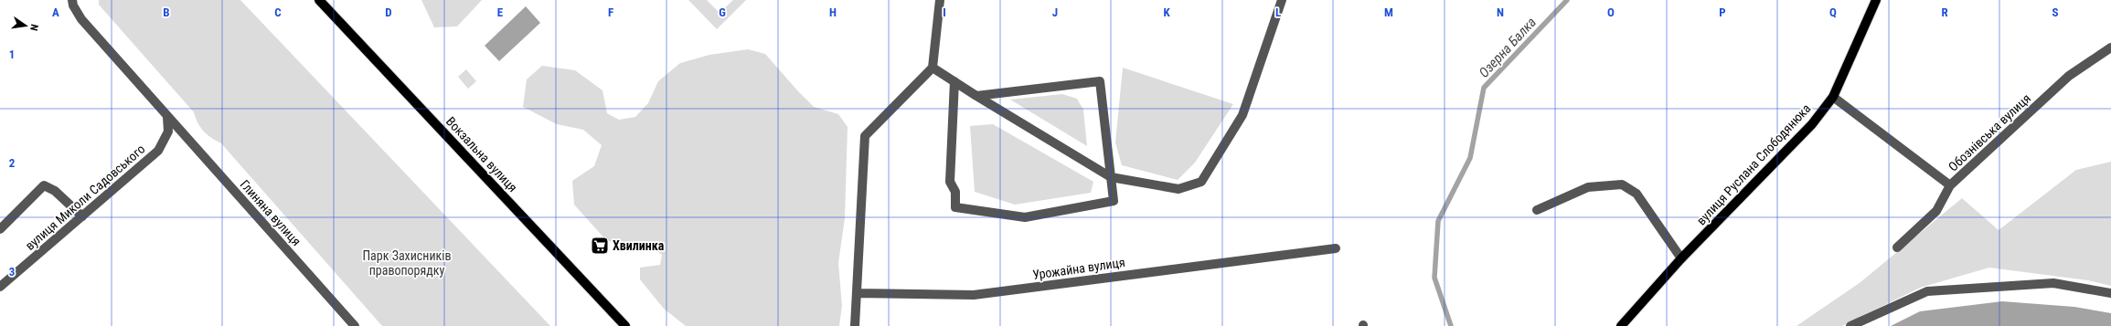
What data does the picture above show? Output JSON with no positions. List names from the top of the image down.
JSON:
{
  "streets": {
    "main road": ["Вокзальна вулиця", "вулиця Руслана Слободянюка"],
    "street": [
      "Обознівська вулиця",
      "вулиця Миколи Садовського",
      "Глиняна вулиця",
      "Урожайна вулиця"
    ]
  },
  "crossings": [
    ["вулиця Миколи Садовського", "Глиняна вулиця"]
  ],
  "water": ["Озерна Балка"],
  "parks": ["Парк Захисників правопорядку"],
  "places": {
    "supermarket": ["Хвилинка"]
  },
  "north": "right",
  "grid": {
    "columns": [
      "A",
      "B",
      "C",
      "D",
      "E",
      "F",
      "G",
      "H",
      "I",
      "J",
      "K",
      "L",
      "M",
      "N",
      "O",
      "P",
      "Q",
      "R",
      "S"
    ],
    "rows": ["1", "2", "3"]
  }
}
